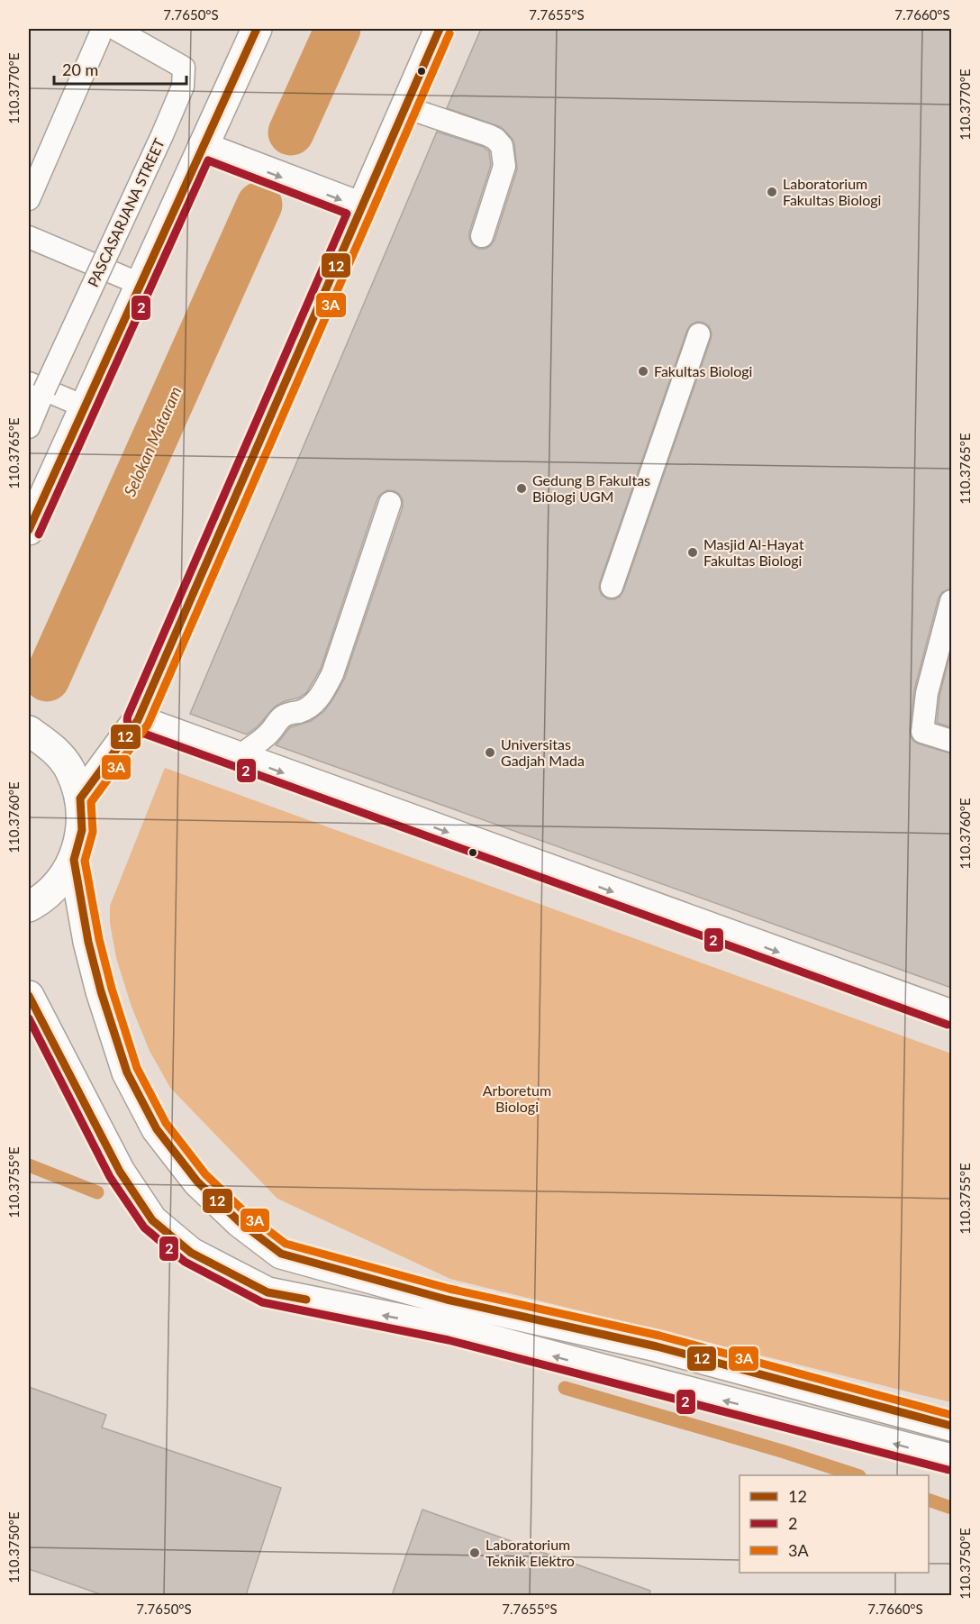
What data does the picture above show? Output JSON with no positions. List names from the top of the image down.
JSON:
{
  "streets": {
    "lane": ["PASCASARJANA STREET"]
  },
  "water": ["Selokan Mataram"],
  "parks": ["Arboretum Biologi"],
  "places": [
    "Laboratorium Fakultas Biologi",
    "Fakultas Biologi",
    "Gedung B Fakultas Biologi UGM",
    "Masjid Al-Hayat Fakultas Biologi",
    "Universitas Gadjah Mada",
    "Laboratorium Teknik Elektro"
  ],
  "lines": ["transit line 12", "transit line 3A", "transit line 2"],
  "legend": ["12", "2", "3A"],
  "scale_bar": "20 m",
  "coordinates": [
    "7.7650°S",
    "7.7655°S",
    "7.7660°S",
    "110.3770°E",
    "110.3765°E",
    "110.3760°E",
    "110.3755°E",
    "110.3750°E"
  ]
}
